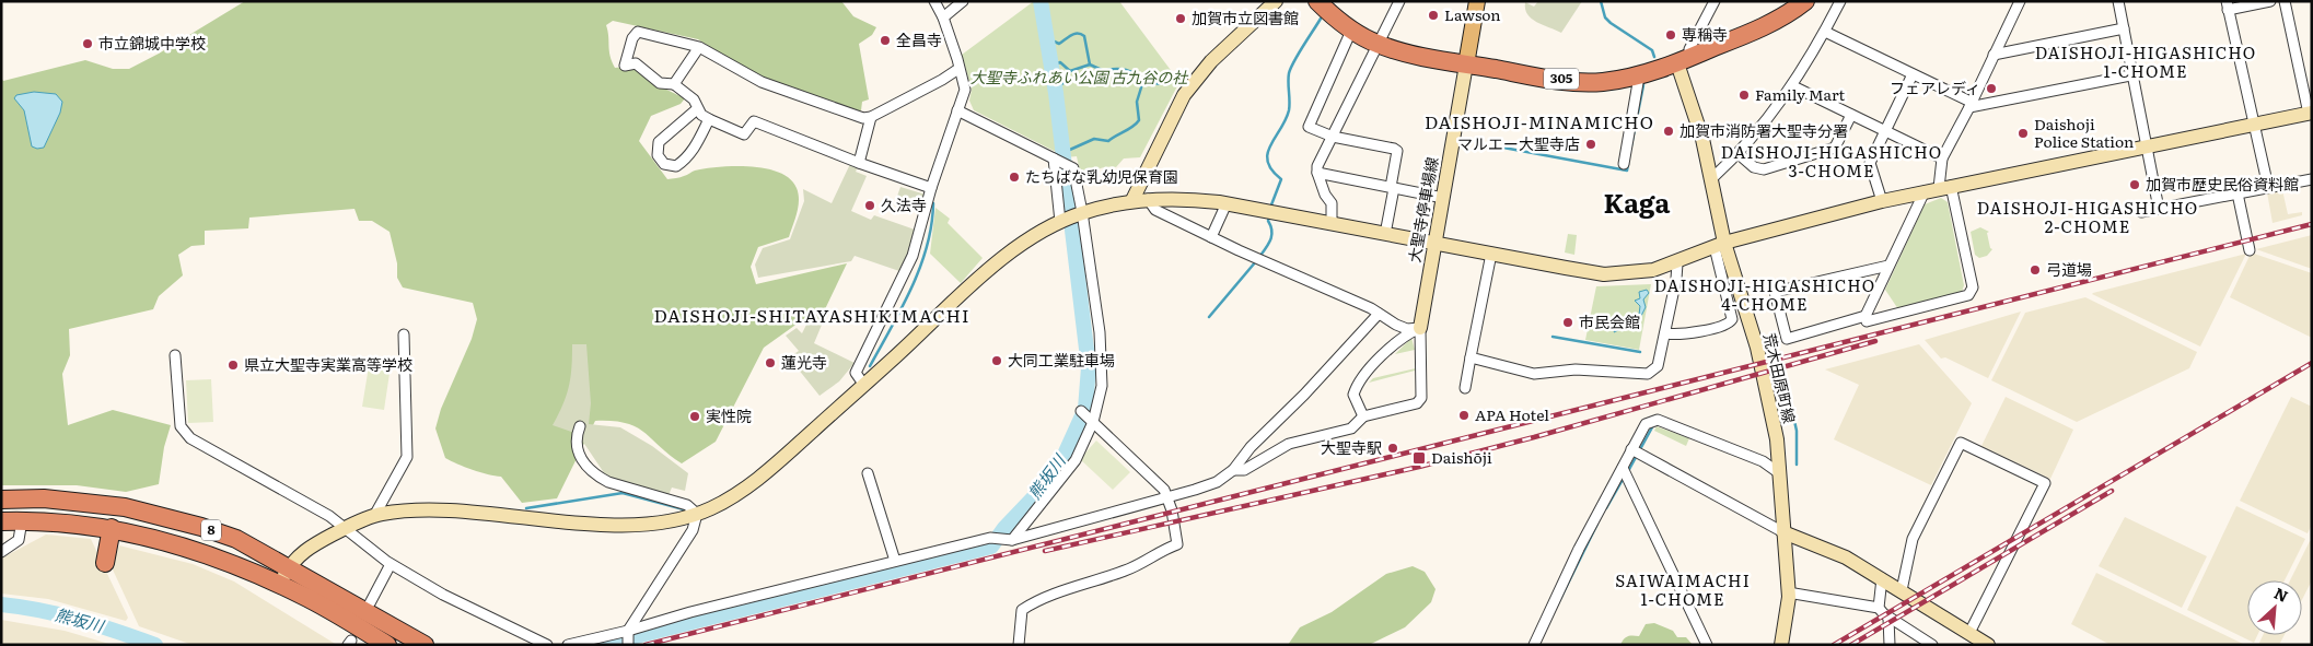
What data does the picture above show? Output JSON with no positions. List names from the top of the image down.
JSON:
{
  "streets": {
    "highway": ["305", "8"],
    "street": ["大聖寺停車場線", "荒木田原町線"]
  },
  "crossings": [
    ["305", "大聖寺停車場線"],
    ["305", "荒木田原町線"]
  ],
  "districts": [
    "DAISHOJI-HIGASHICHO 1-CHOME",
    "DAISHOJI-MINAMICHO",
    "DAISHOJI-HIGASHICHO 3-CHOME",
    "Kaga",
    "DAISHOJI-HIGASHICHO 2-CHOME",
    "DAISHOJI-HIGASHICHO 4-CHOME",
    "DAISHOJI-SHITAYASHIKIMACHI",
    "SAIWAIMACHI 1-CHOME"
  ],
  "water": ["熊坂川"],
  "parks": ["大聖寺ふれあい公園 古九谷の社"],
  "places": {
    "other": [
      "Lawson",
      "加賀市立図書館",
      "専稱寺",
      "全昌寺",
      "市立錦城中学校",
      "フェアレディ",
      "Family Mart",
      "加賀市消防署大聖寺分署",
      "Daishoji Police Station",
      "マルエー大聖寺店",
      "たちばな乳幼児保育園",
      "加賀市歴史民俗資料館",
      "久法寺",
      "弓道場",
      "市民会館",
      "大同工業駐車場",
      "蓮光寺",
      "県立大聖寺実業高等学校",
      "APA Hotel",
      "実性院",
      "大聖寺駅"
    ],
    "transit": ["Daishōji"]
  },
  "north": "top right"
}
